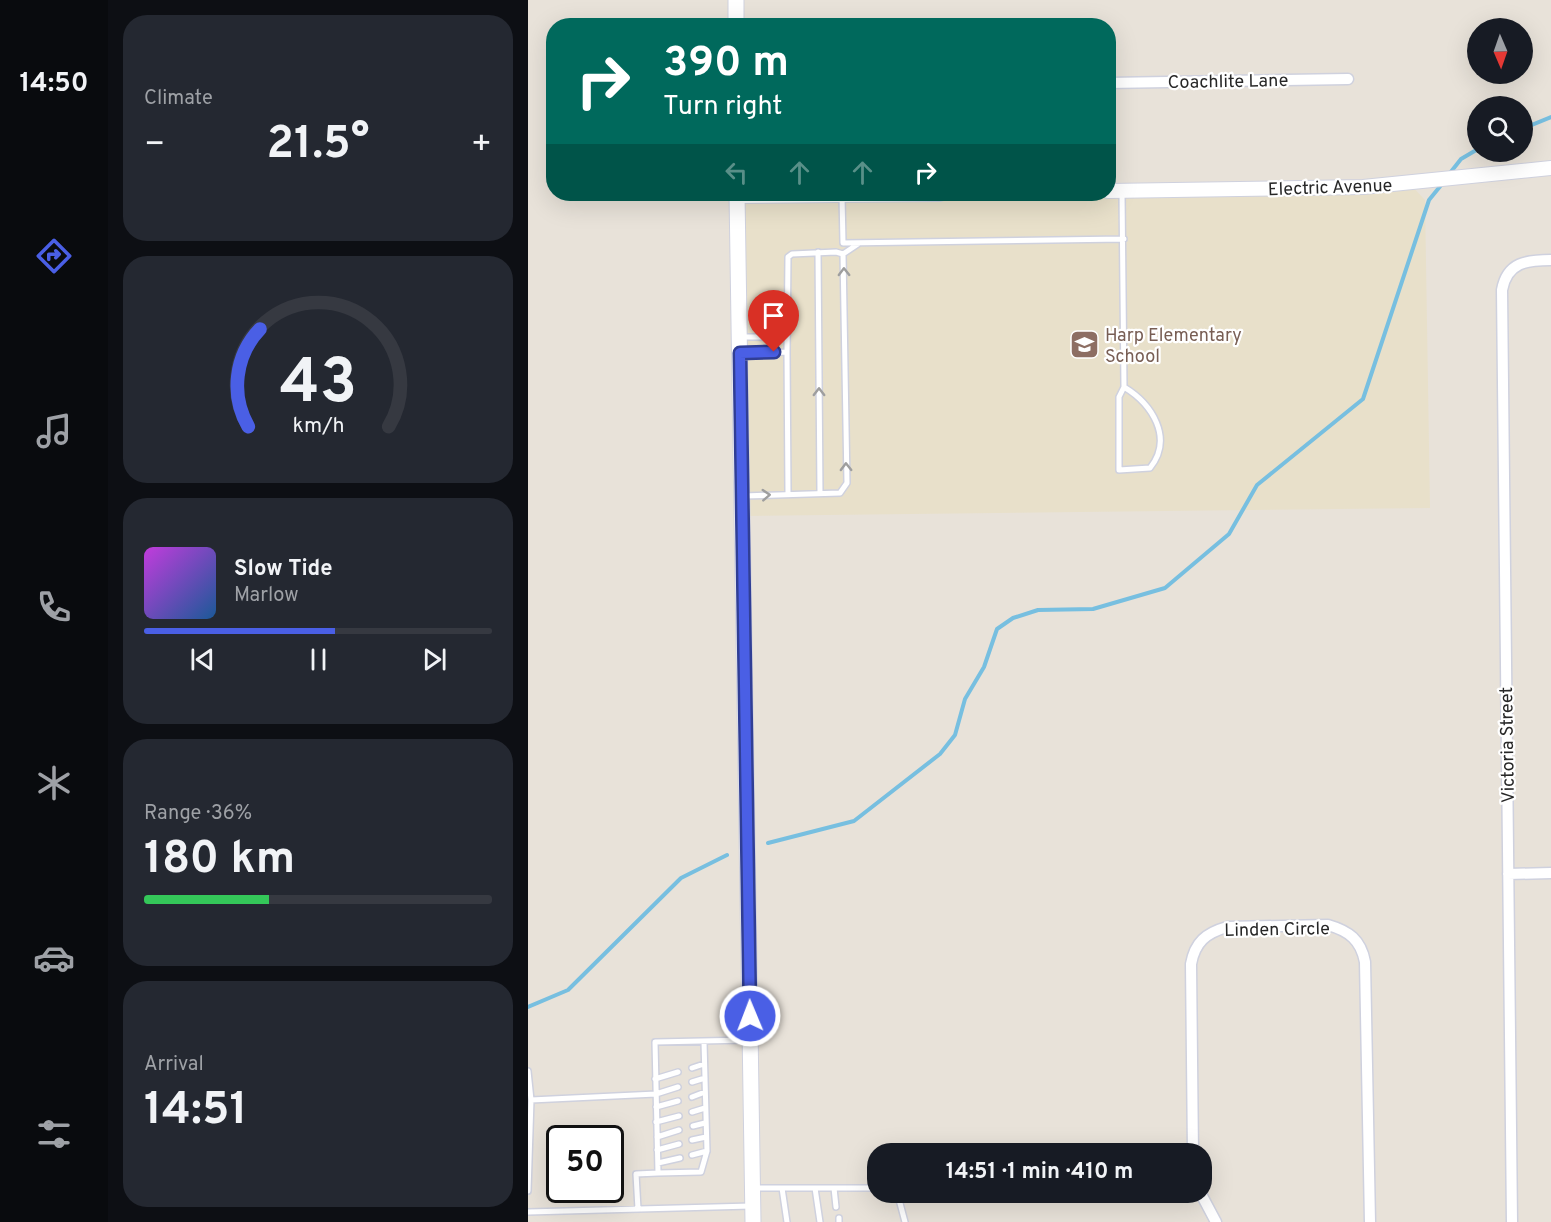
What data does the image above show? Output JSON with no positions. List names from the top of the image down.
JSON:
{
  "streets": {
    "street": [
      "Coachlite Lane",
      "Electric Avenue",
      "Victoria Street",
      "Linden Circle"
    ]
  },
  "places": {
    "school or university": ["Harp Elementary School"]
  },
  "north": "bottom",
  "page": {
    "tabs": "14:50",
    "tile": [
      "Climate",
      ["Range · 36%", "180 km"],
      ["Arrival", "14:51"]
    ],
    "turn": ["390 m", "Turn right"],
    "heat": ["−", "21.5°", "+"],
    "song": ["Slow Tide", "Marlow"],
    "limit": "50",
    "trip": "14:51 · 1 min · 410 m",
    "gauge": ["43", "km/h"]
  }
}
